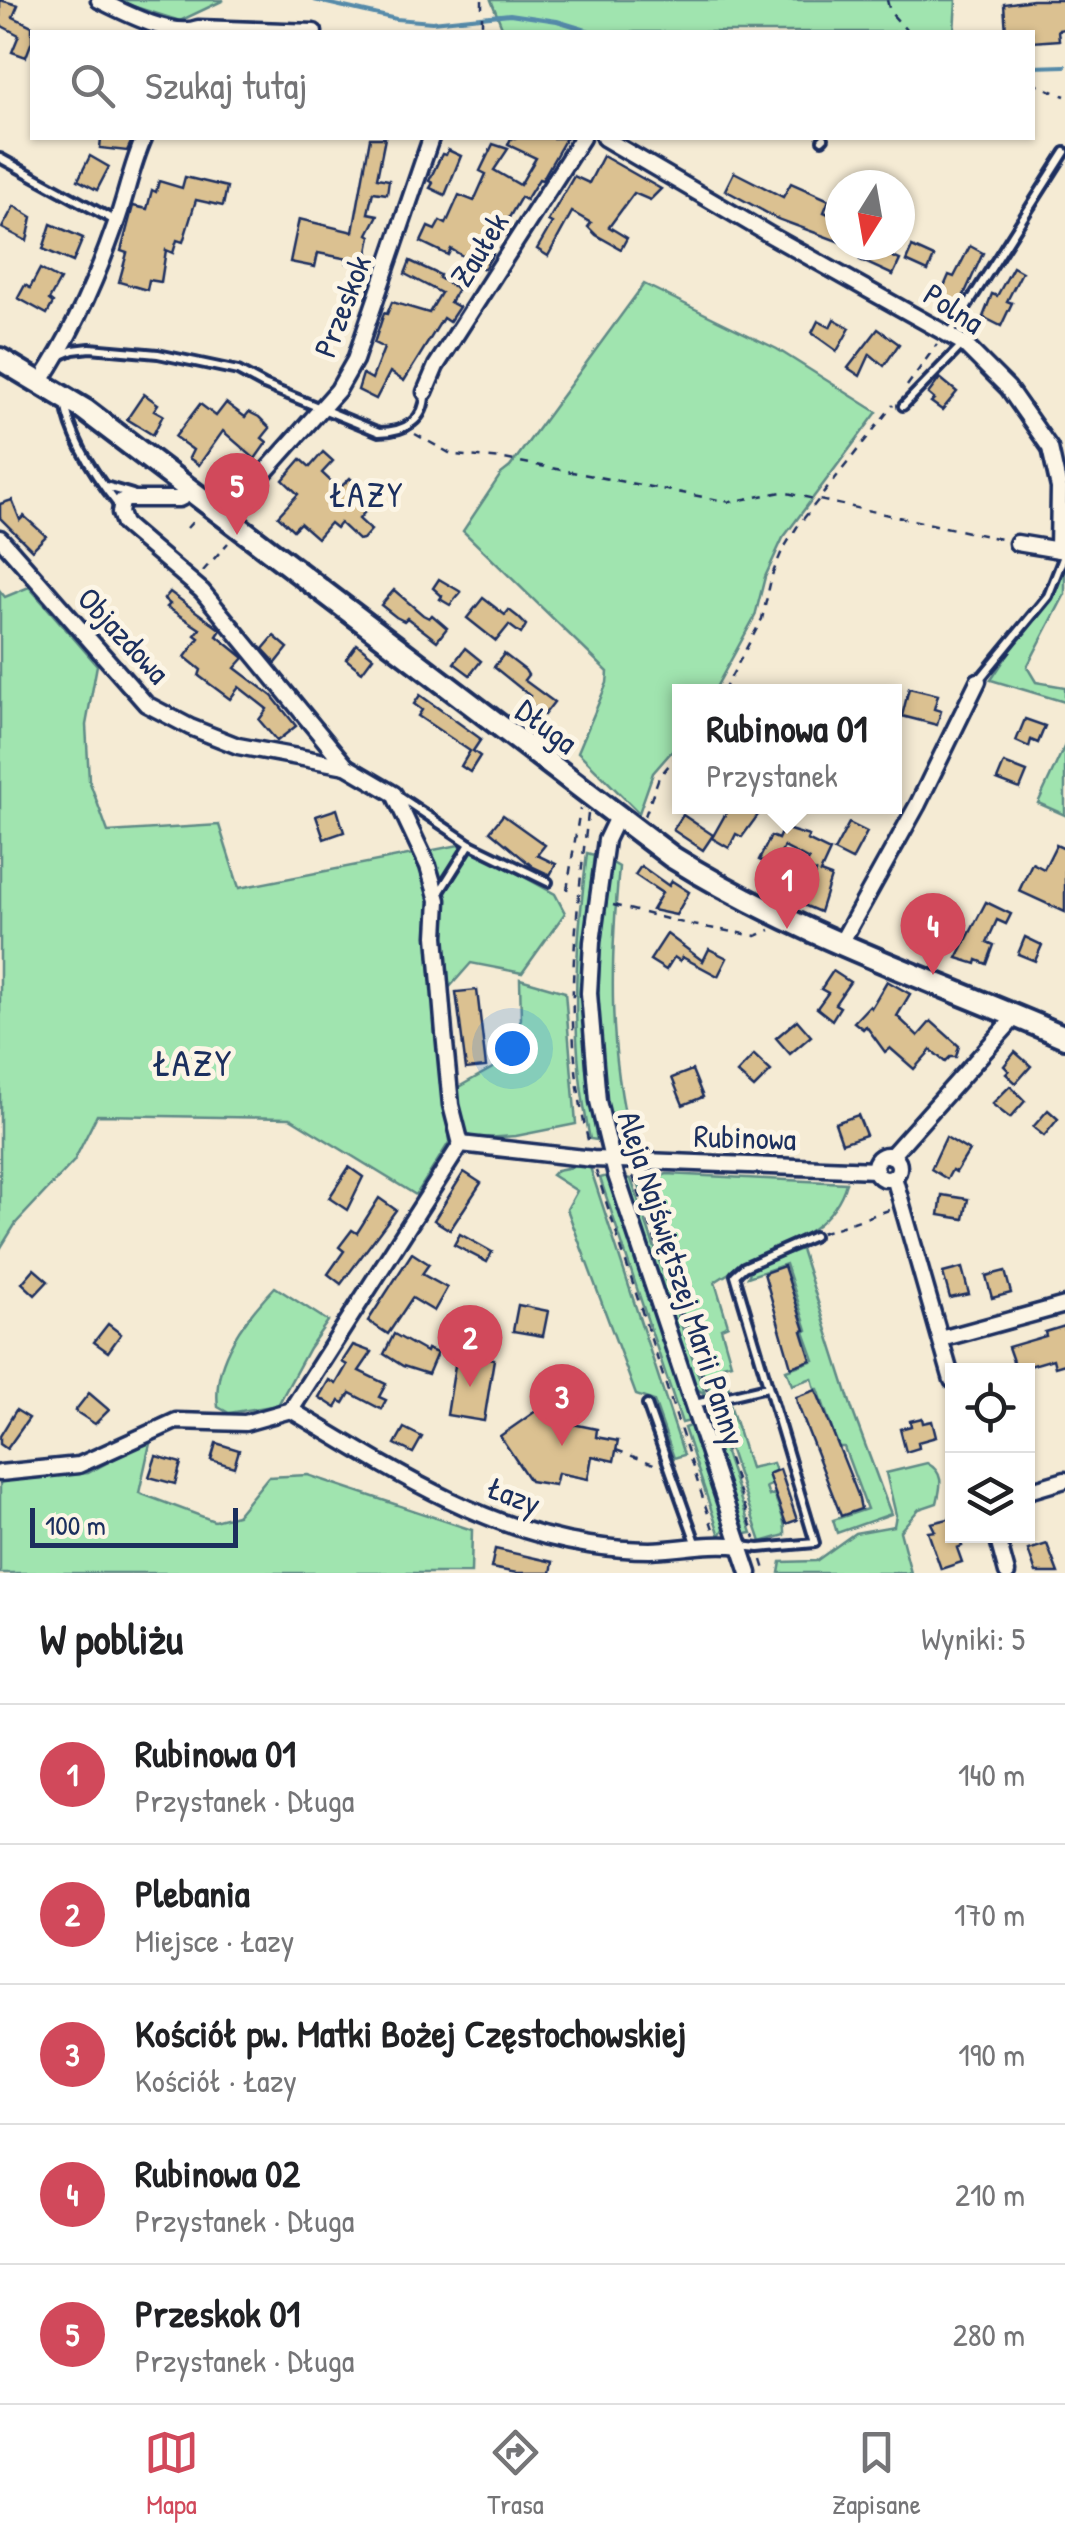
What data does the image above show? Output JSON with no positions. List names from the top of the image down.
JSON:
{
  "streets": {
    "street": [
      "Zaułek",
      "Przeskok",
      "Polna",
      "Objazdowa",
      "Długa",
      "Rubinowa",
      "Aleja Najświętszej Marii Panny",
      "Łazy"
    ]
  },
  "crossings": [
    ["Przeskok", "Długa"],
    ["Długa", "Aleja Najświętszej Marii Panny"],
    ["Rubinowa", "Aleja Najświętszej Marii Panny"],
    ["Aleja Najświętszej Marii Panny", "Łazy"]
  ],
  "districts": ["ŁAZY", "ŁAZY"],
  "scale_bar": "100 m",
  "north": "bottom",
  "page": {
    "search": "Szukaj tutaj",
    "pins": [
      "5",
      "1",
      "4",
      "2",
      "3"
    ],
    "popup": ["Rubinowa 01", "Przystanek"],
    "scale": "100 m",
    "heading": ["W pobliżu", "Wyniki: 5"],
    "list": [
      {
        "mark": "1",
        "name": "Rubinowa 01",
        "note": "Przystanek · Długa",
        "value": "140 m"
      },
      {
        "mark": "2",
        "name": "Plebania",
        "note": "Miejsce · Łazy",
        "value": "170 m"
      },
      {
        "mark": "3",
        "name": "Kościół pw. Matki Bożej Częstochowskiej",
        "note": "Kościół · Łazy",
        "value": "190 m"
      },
      {
        "mark": "4",
        "name": "Rubinowa 02",
        "note": "Przystanek · Długa",
        "value": "210 m"
      },
      {
        "mark": "5",
        "name": "Przeskok 01",
        "note": "Przystanek · Długa",
        "value": "280 m"
      }
    ],
    "nav": ["Mapa", "Trasa", "Zapisane"]
  }
}
